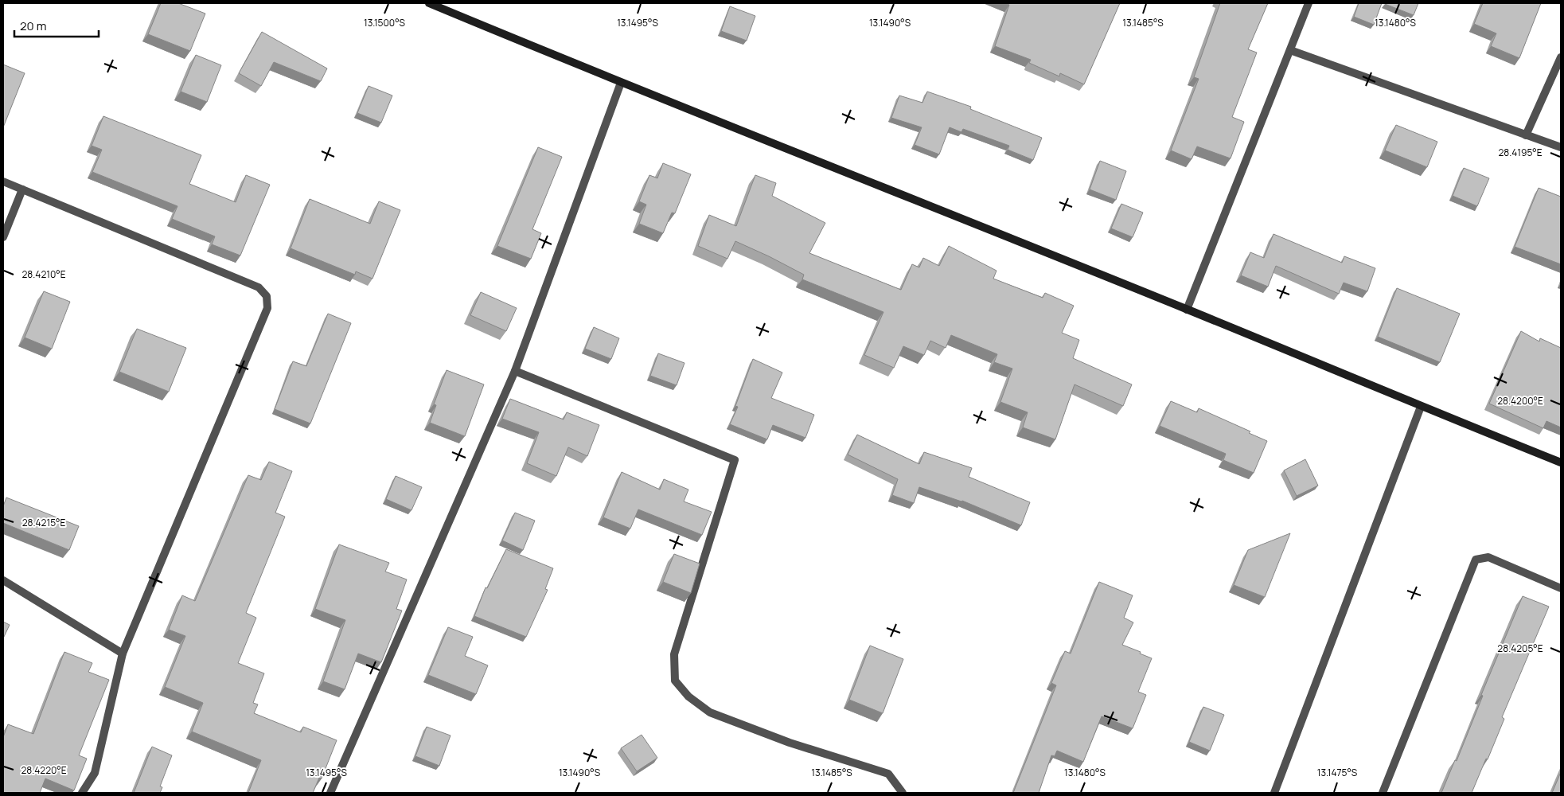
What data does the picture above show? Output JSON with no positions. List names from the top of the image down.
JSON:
{
  "scale_bar": "20 m",
  "coordinates": [
    "13.1500°S",
    "13.1485°S",
    "13.1495°S",
    "13.1490°S",
    "13.1480°S",
    "28.4195°E",
    "28.4210°E",
    "28.4200°E",
    "28.4215°E",
    "28.4205°E",
    "28.4220°E",
    "13.1475°S"
  ]
}
